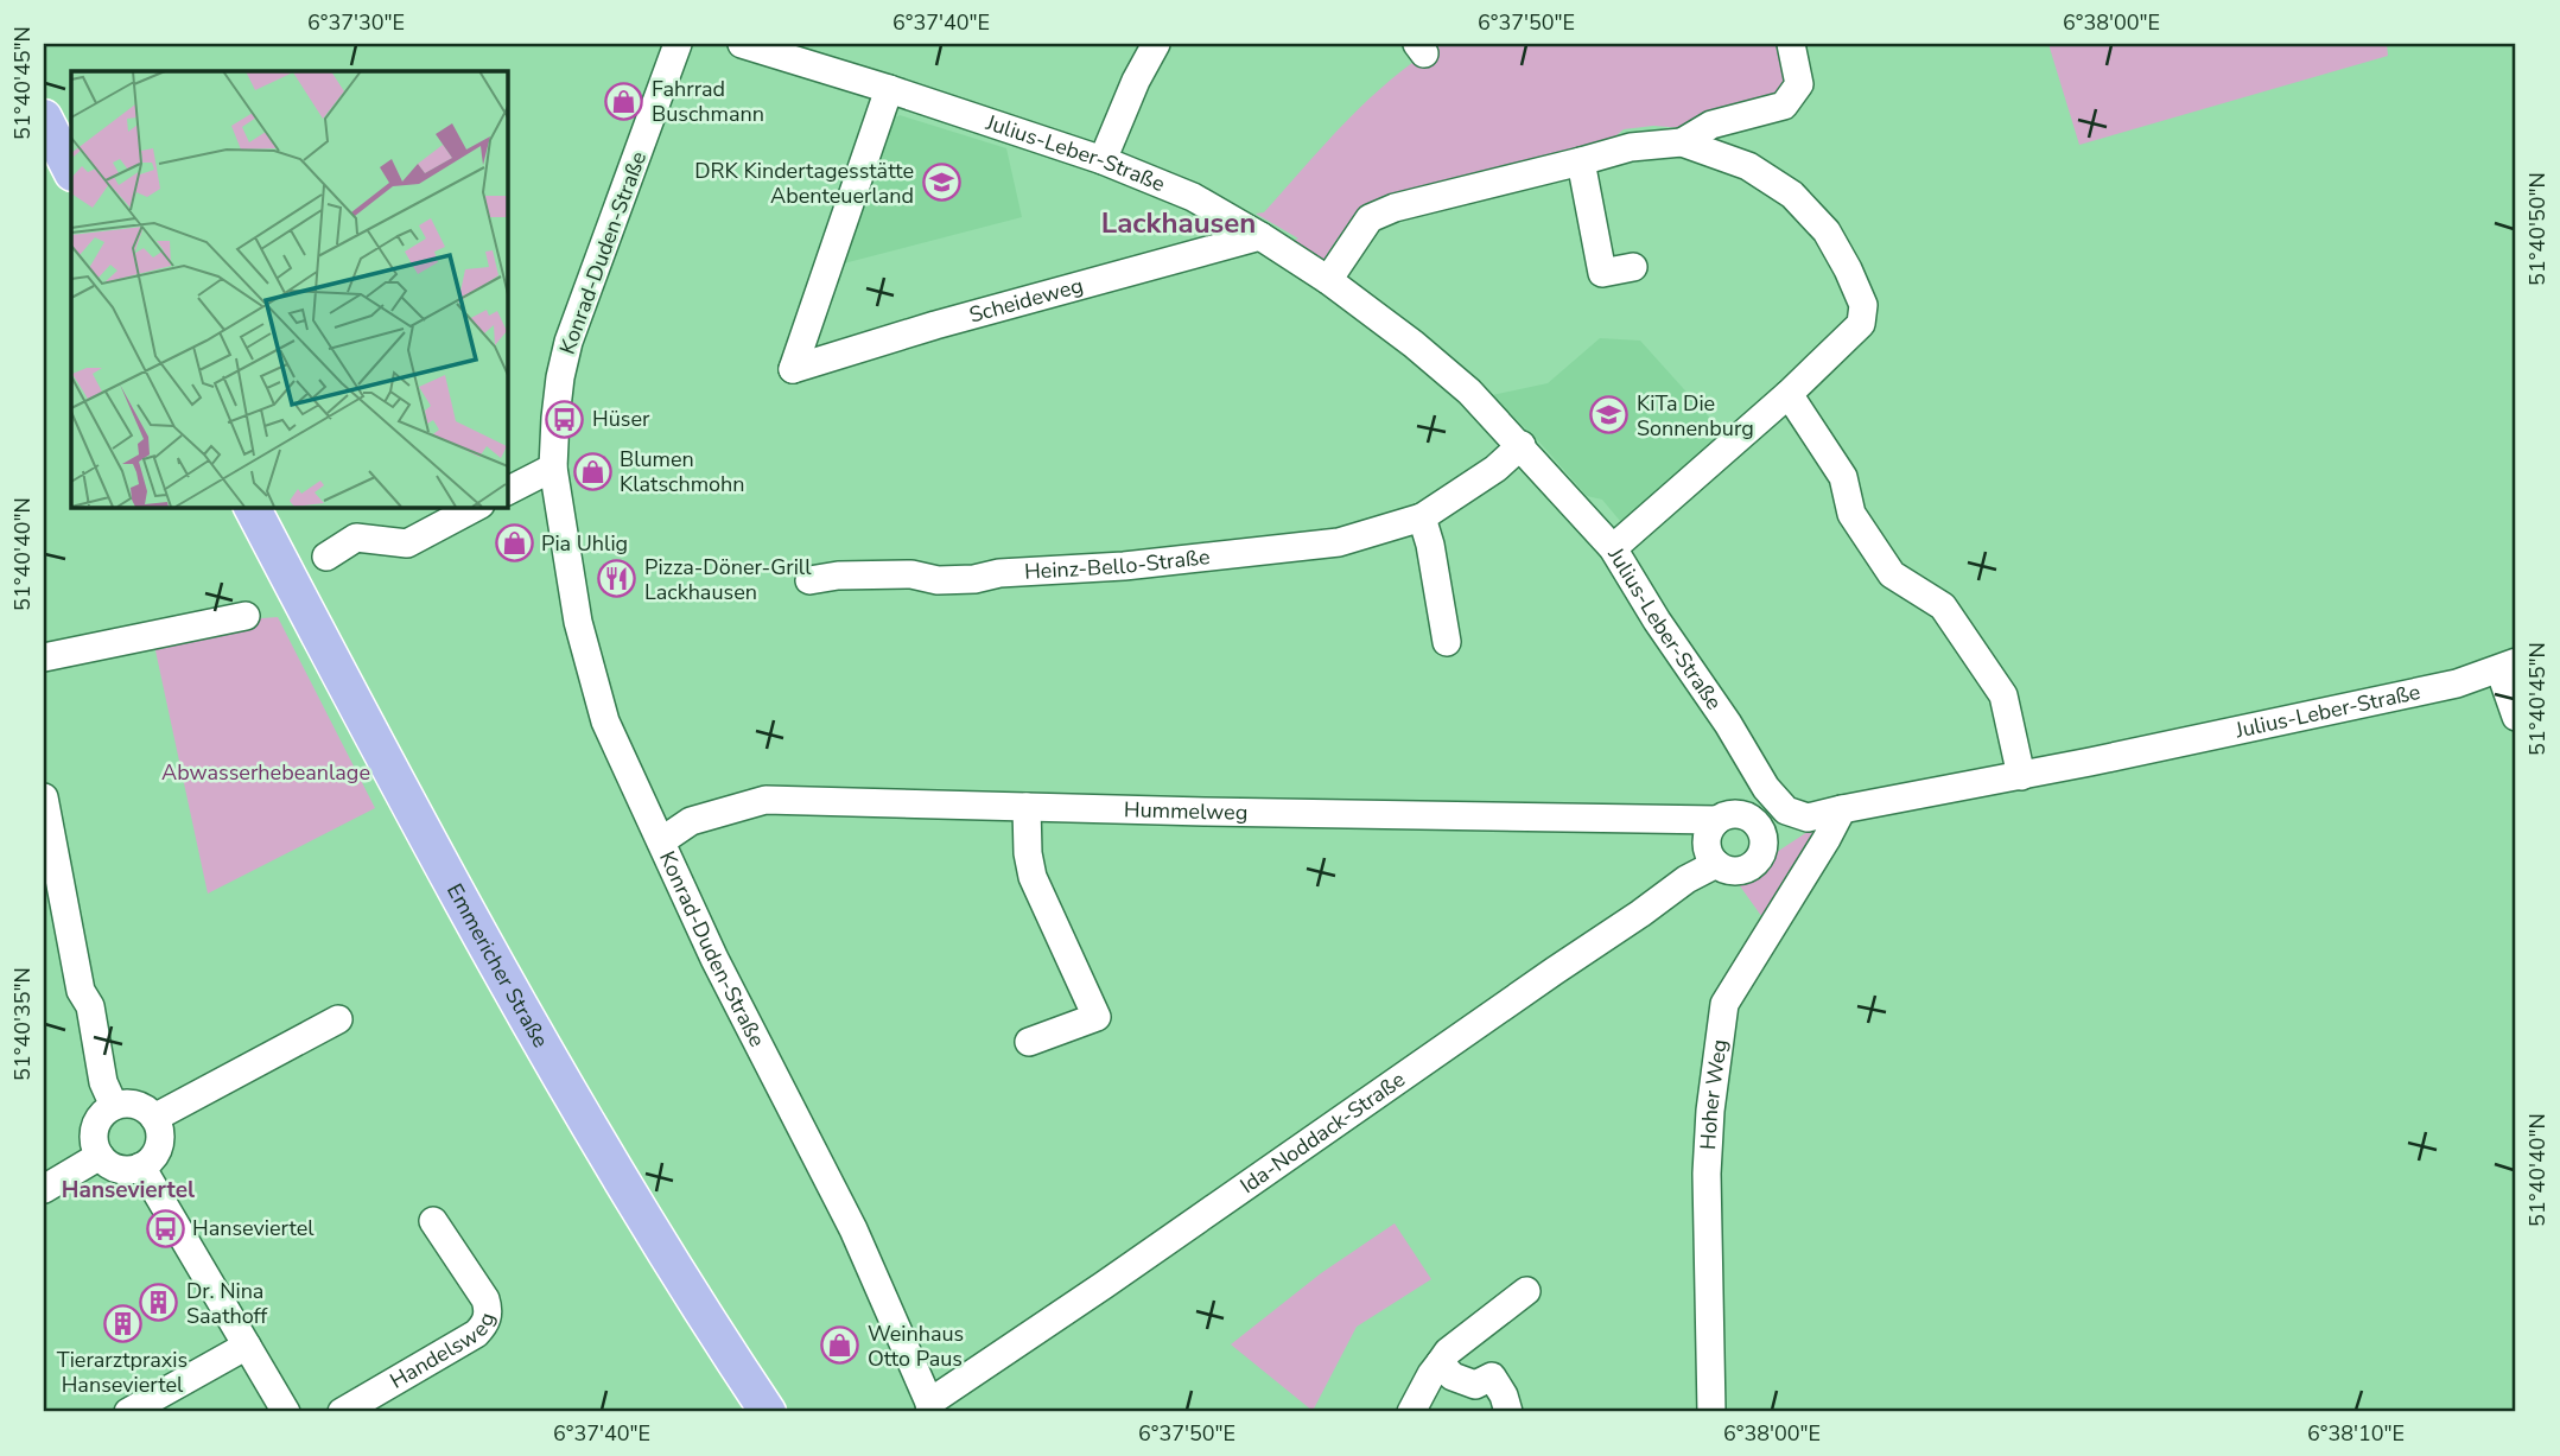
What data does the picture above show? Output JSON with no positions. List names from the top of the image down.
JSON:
{
  "streets": {
    "main road": ["Emmericher Straße"],
    "street": [
      "Julius-Leber-Straße",
      "Konrad-Duden-Straße",
      "Scheideweg",
      "Heinz-Bello-Straße",
      "Hummelweg",
      "Hoher Weg",
      "Ida-Noddack-Straße",
      "Handelsweg"
    ]
  },
  "crossings": [
    ["Julius-Leber-Straße", "Scheideweg"],
    ["Julius-Leber-Straße", "Heinz-Bello-Straße"],
    ["Julius-Leber-Straße", "Hoher Weg"],
    ["Konrad-Duden-Straße", "Hummelweg"],
    ["Konrad-Duden-Straße", "Ida-Noddack-Straße"],
    ["Hummelweg", "Ida-Noddack-Straße"]
  ],
  "districts": ["Lackhausen", "Hanseviertel"],
  "parks": ["Abwasserhebeanlage"],
  "places": {
    "shop": [
      "Fahrrad Buschmann",
      "Blumen Klatschmohn",
      "Pia Uhlig",
      "Weinhaus Otto Paus"
    ],
    "school or university": ["DRK Kindertagesstätte Abenteuerland", "KiTa Die Sonnenburg"],
    "bus stop": ["Hüser", "Hanseviertel"],
    "restaurant": ["Pizza-Döner-Grill Lackhausen"],
    "building": ["Dr. Nina Saathoff", "Tierarztpraxis Hanseviertel"]
  },
  "coordinates": [
    "6°37'30\"E",
    "6°37'40\"E",
    "6°37'50\"E",
    "6°38'00\"E",
    "51°40'45\"N",
    "51°40'50\"N",
    "51°40'40\"N",
    "51°40'35\"N",
    "6°38'10\"E"
  ]
}
